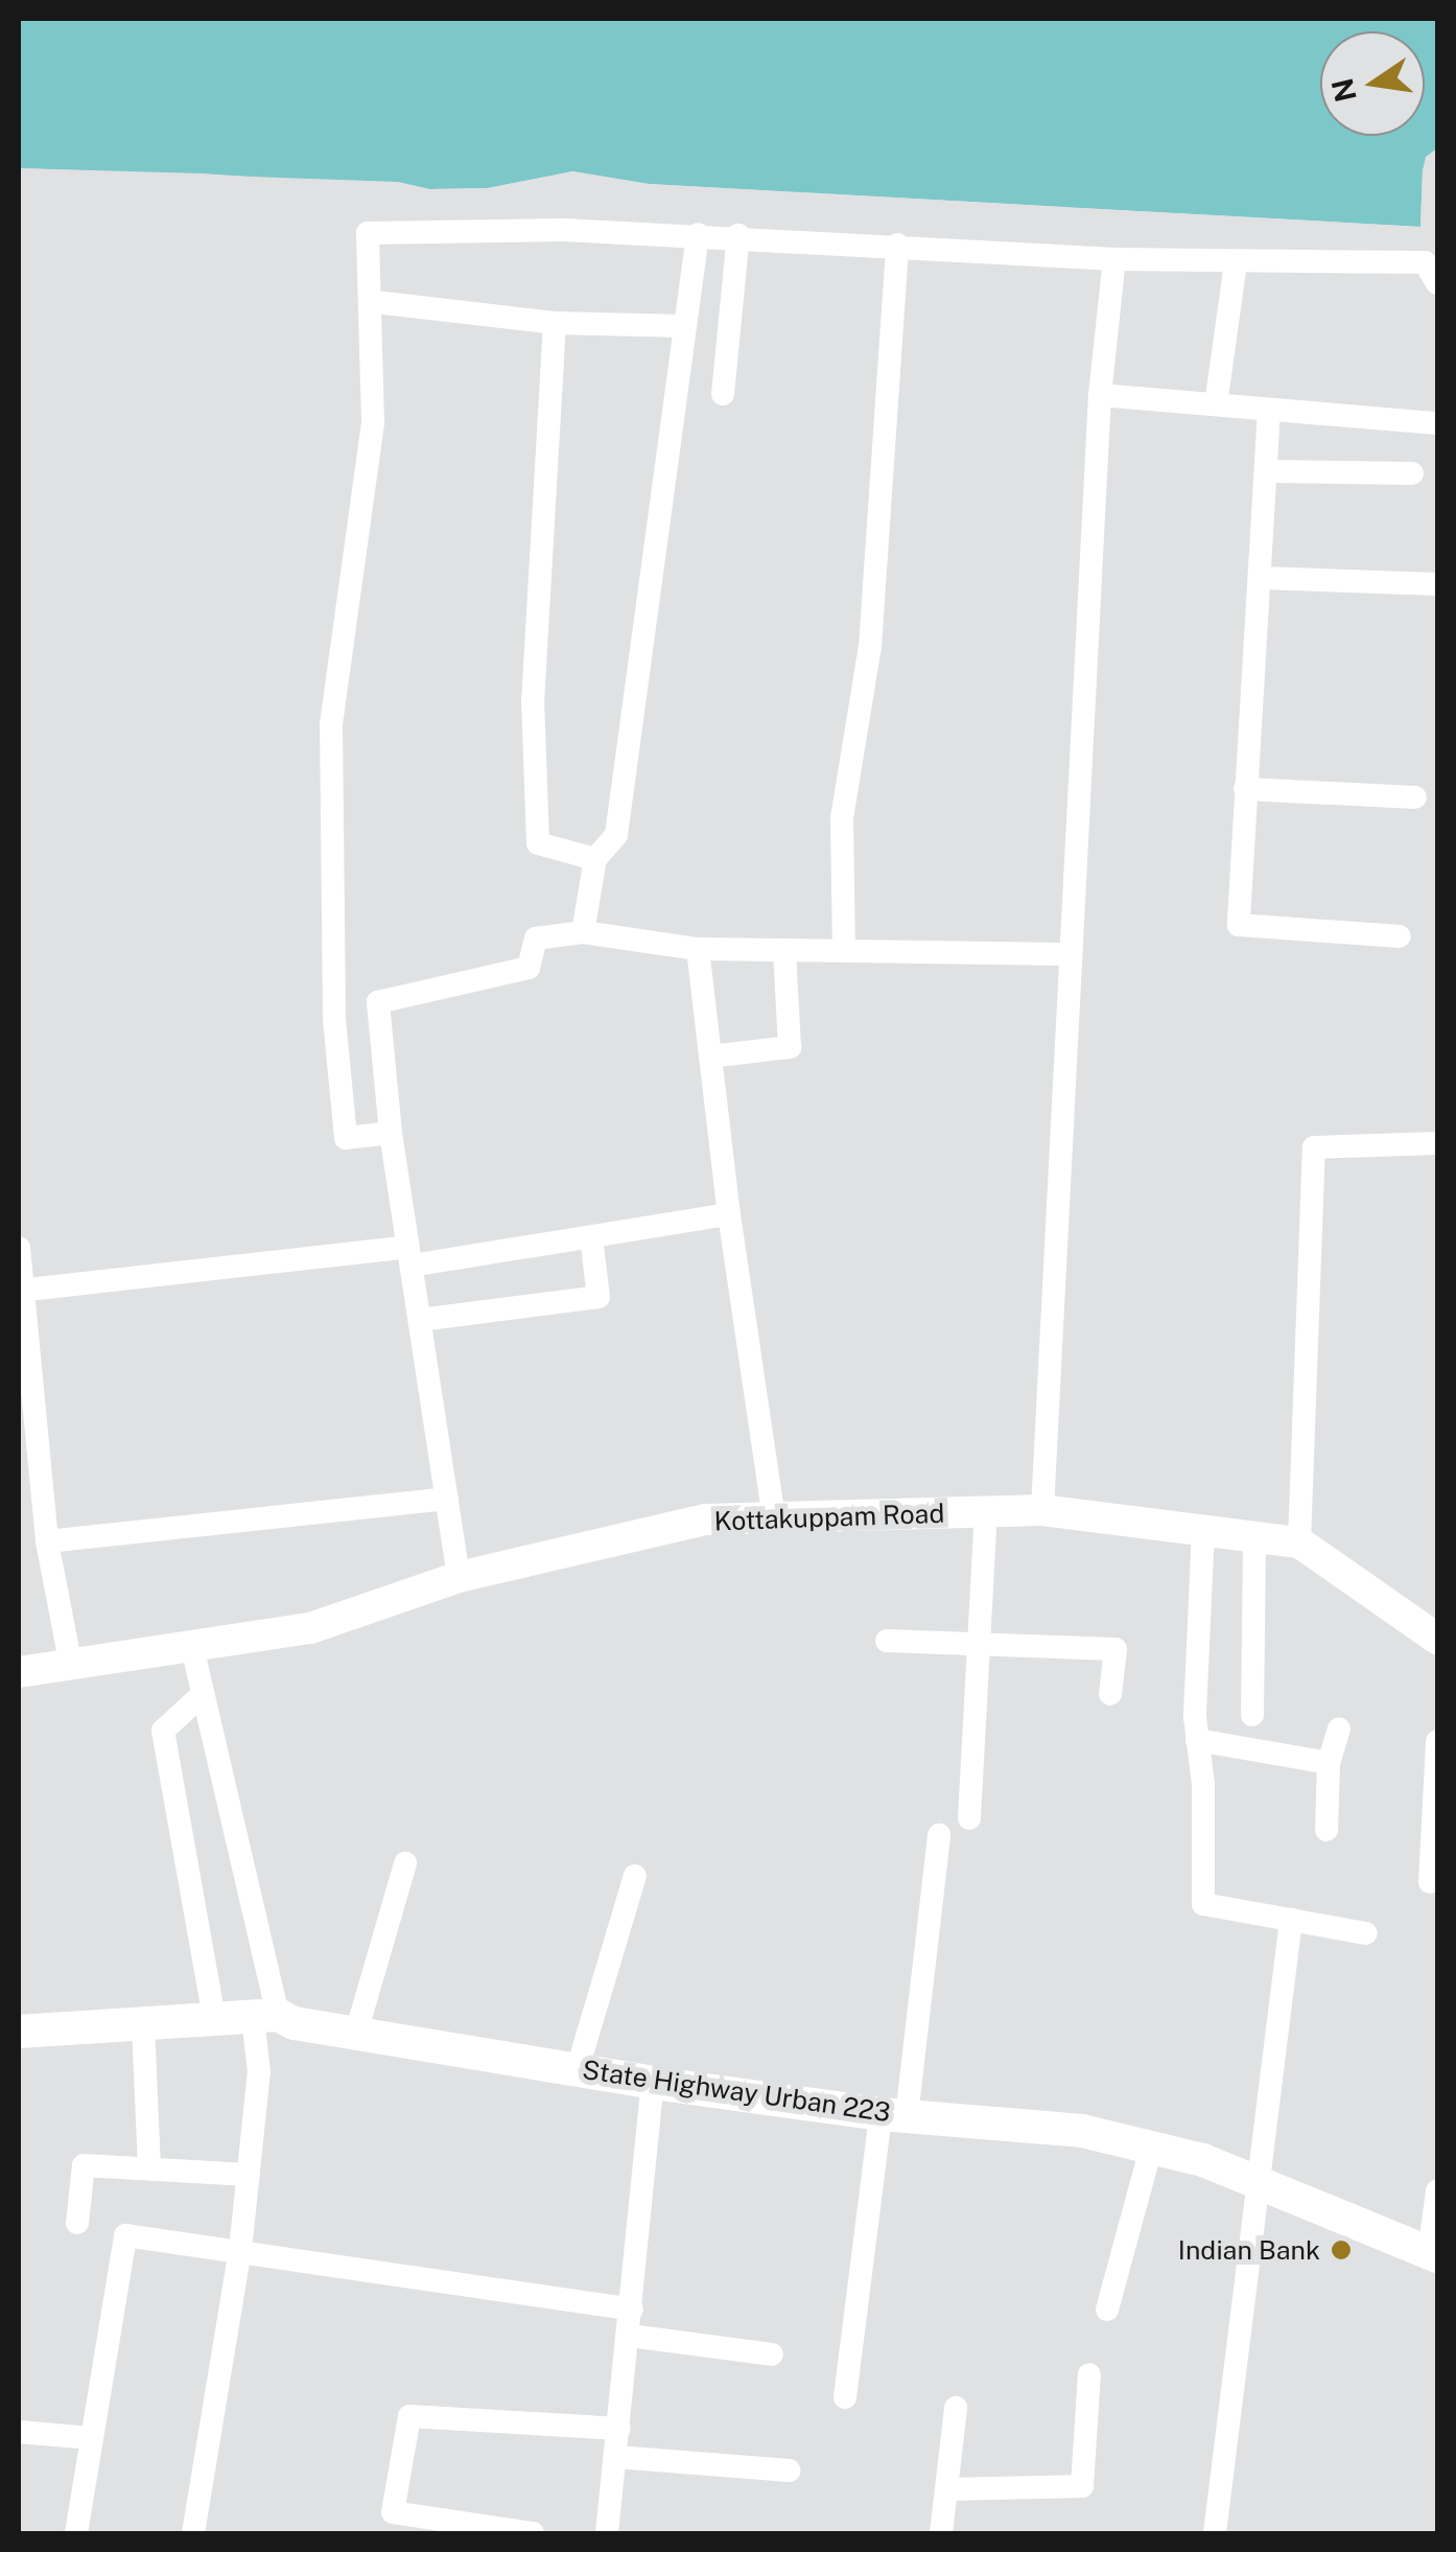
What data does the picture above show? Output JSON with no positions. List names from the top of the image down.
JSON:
{
  "streets": {
    "main road": ["State Highway Urban 223"],
    "street": ["Kottakuppam Road"]
  },
  "places": ["Indian Bank"],
  "north": "left"
}
